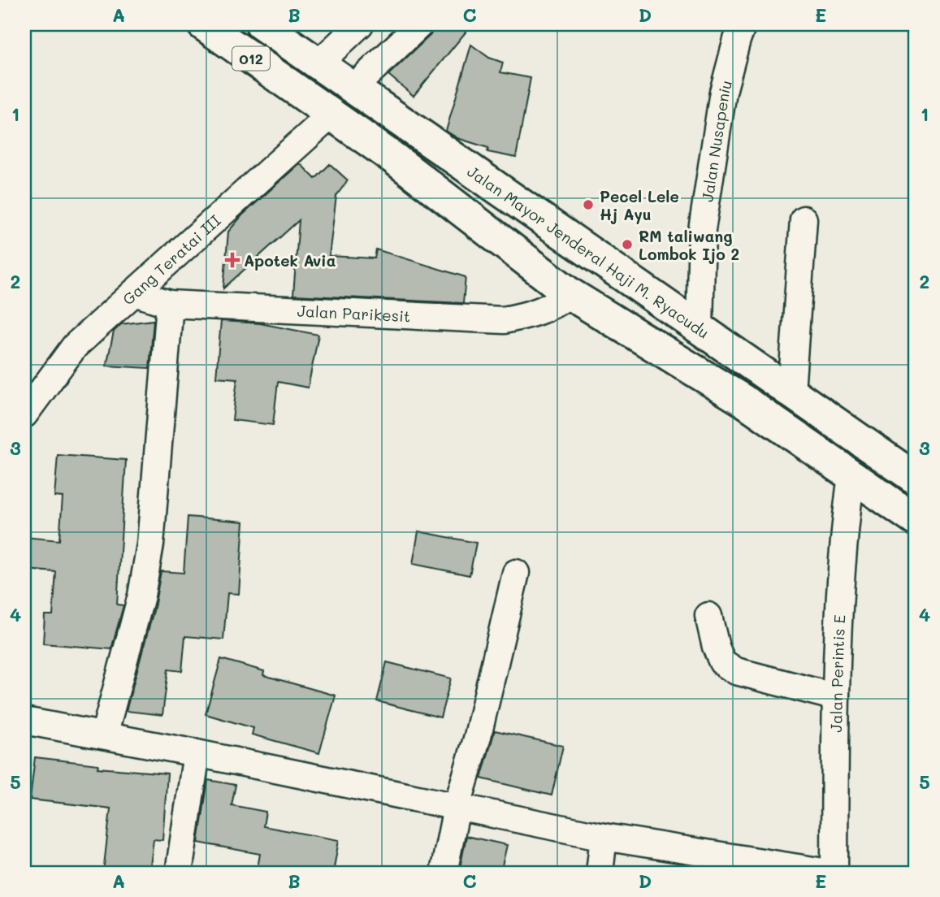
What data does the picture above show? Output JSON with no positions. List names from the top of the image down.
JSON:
{
  "streets": {
    "main road": ["012", "Jalan Mayor Jenderal Haji M. Ryacudu"],
    "street": [
      "Jalan Nusapeniu",
      "Gang Teratai III",
      "Jalan Parikesit",
      "Jalan Perintis E"
    ]
  },
  "crossings": [
    ["012", "Gang Teratai III"],
    ["Jalan Nusapeniu", "Jalan Mayor Jenderal Haji M. Ryacudu"],
    ["Gang Teratai III", "Jalan Parikesit"]
  ],
  "places": {
    "other": ["Pecel Lele Hj Ayu", "RM taliwang Lombok Ijo 2"],
    "health": ["Apotek Avia"]
  },
  "grid": {
    "columns": [
      "A",
      "B",
      "C",
      "D",
      "E"
    ],
    "rows": [
      "1",
      "2",
      "3",
      "4",
      "5"
    ]
  }
}
